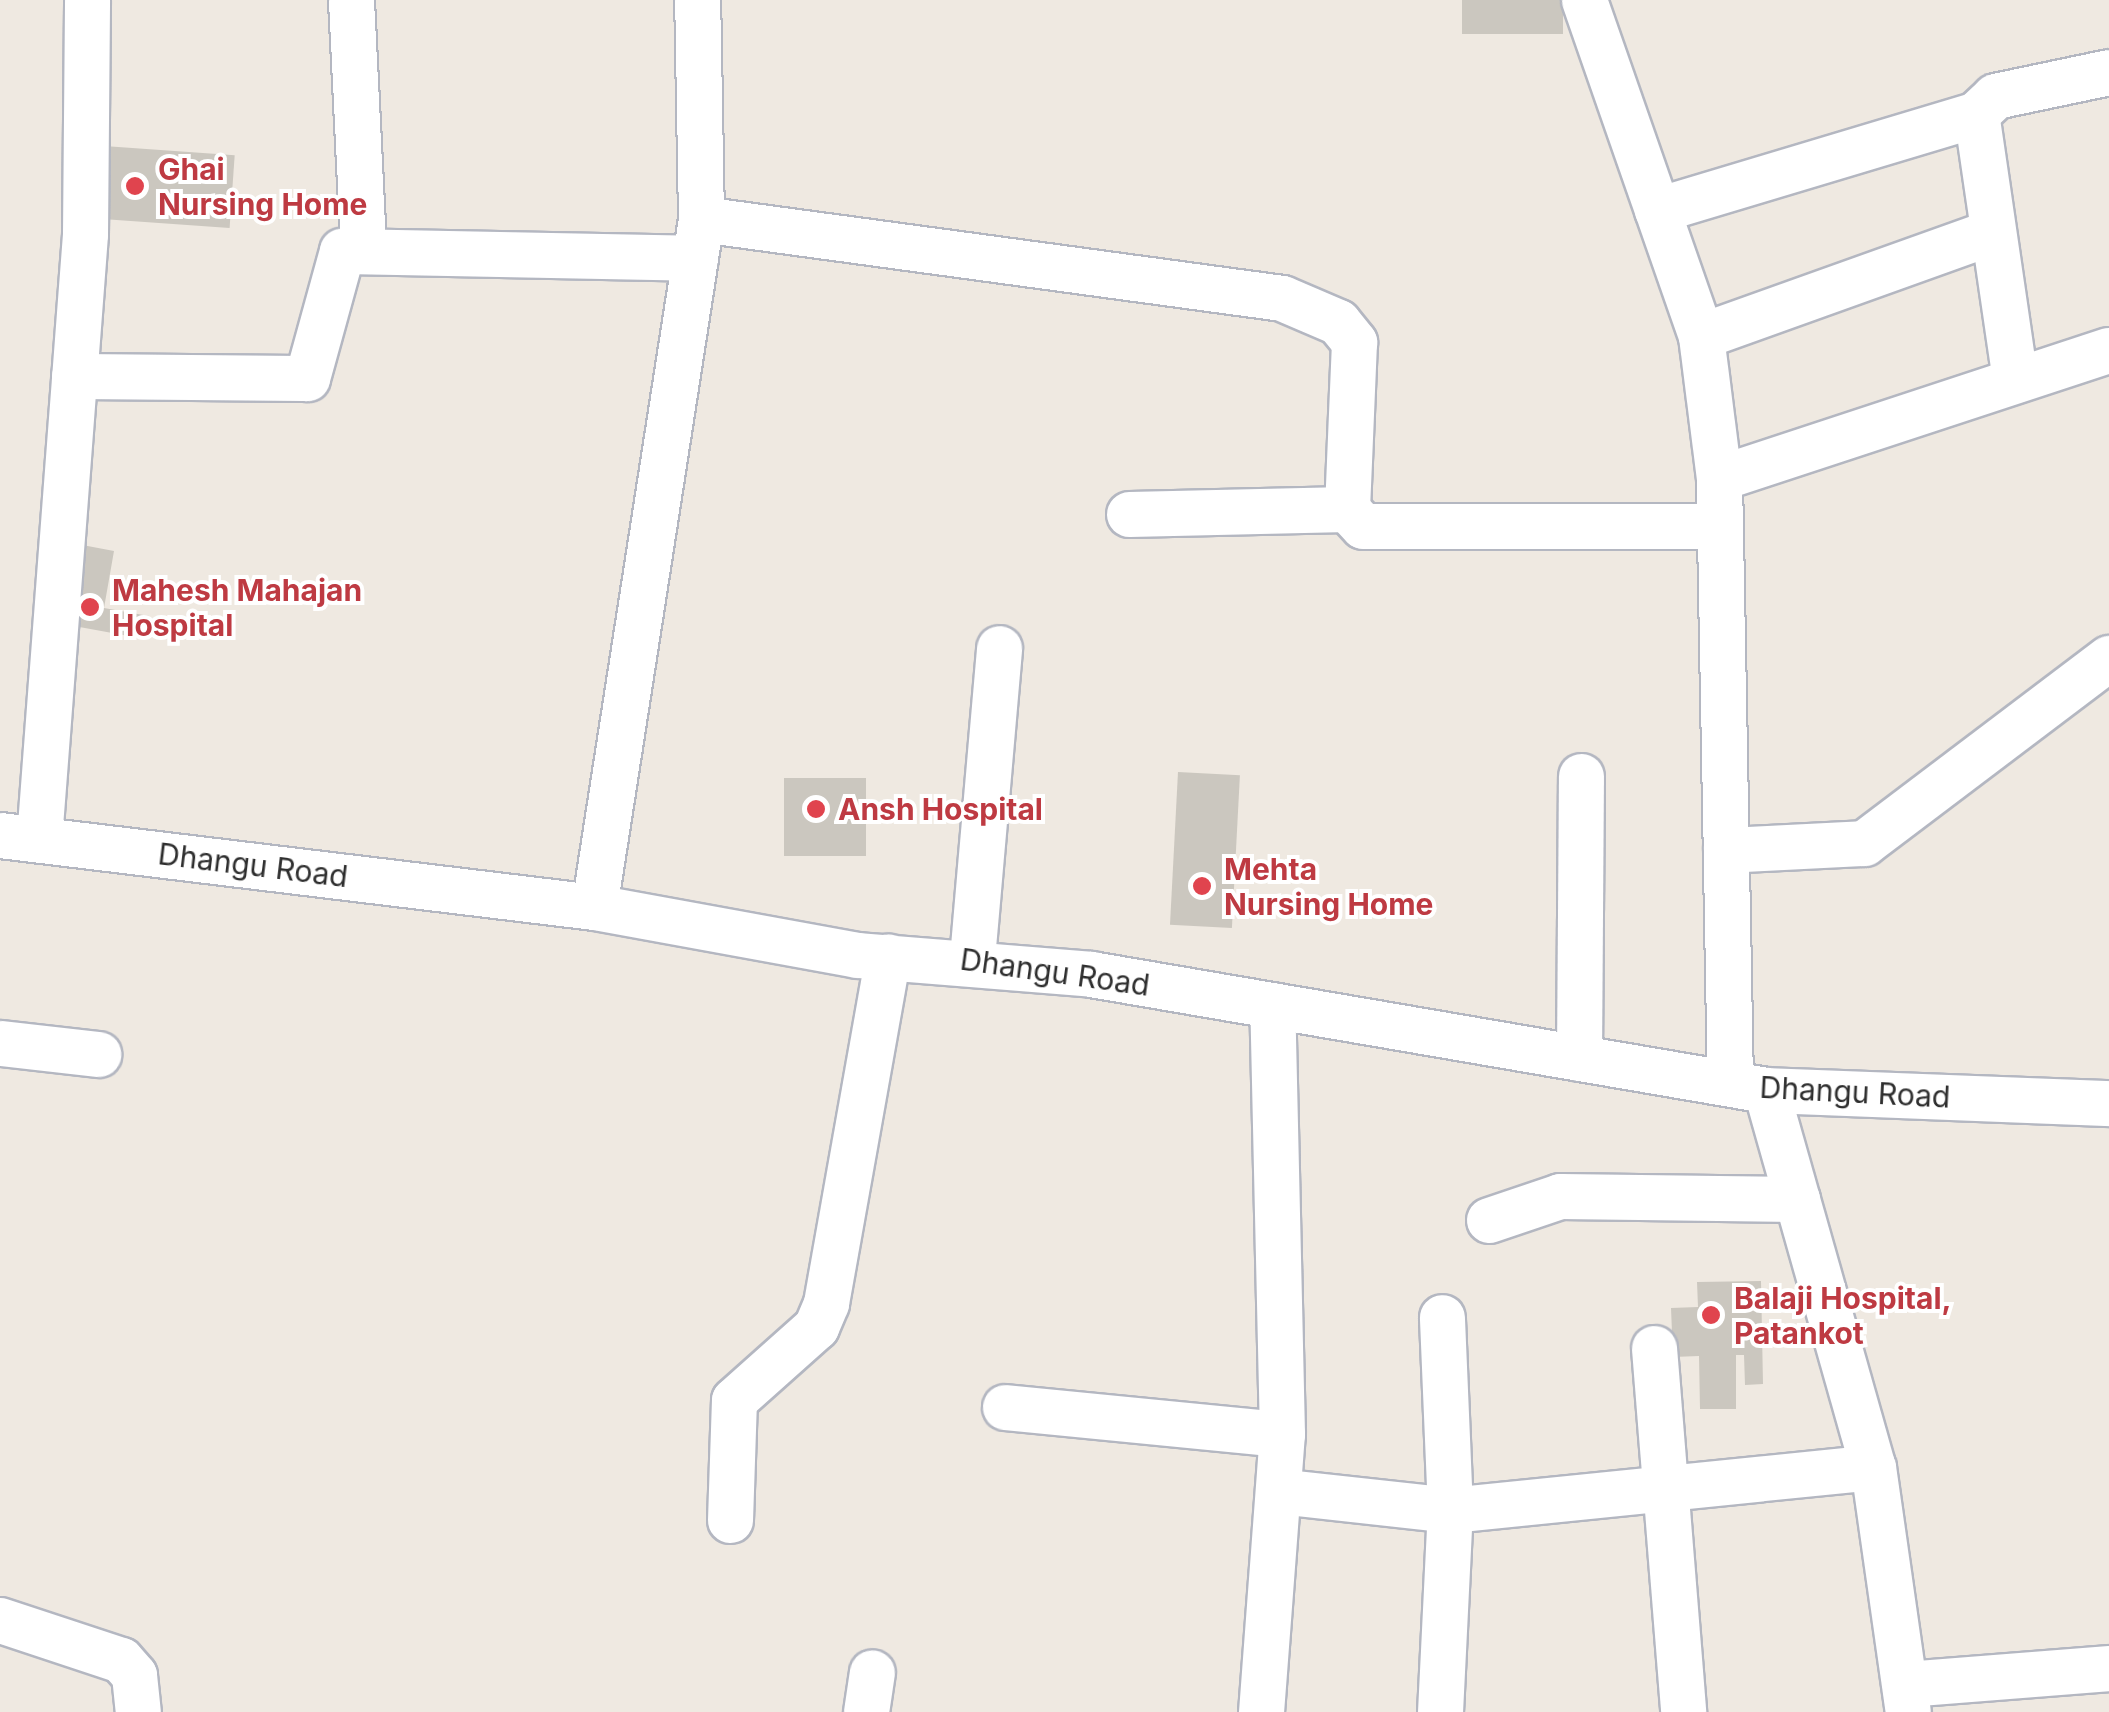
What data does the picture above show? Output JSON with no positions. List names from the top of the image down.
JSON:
{
  "streets": {
    "street": ["Dhangu Road"]
  },
  "places": [
    "Ghai Nursing Home",
    "Mahesh Mahajan Hospital",
    "Ansh Hospital",
    "Mehta Nursing Home",
    "Balaji Hospital, Patankot"
  ]
}
